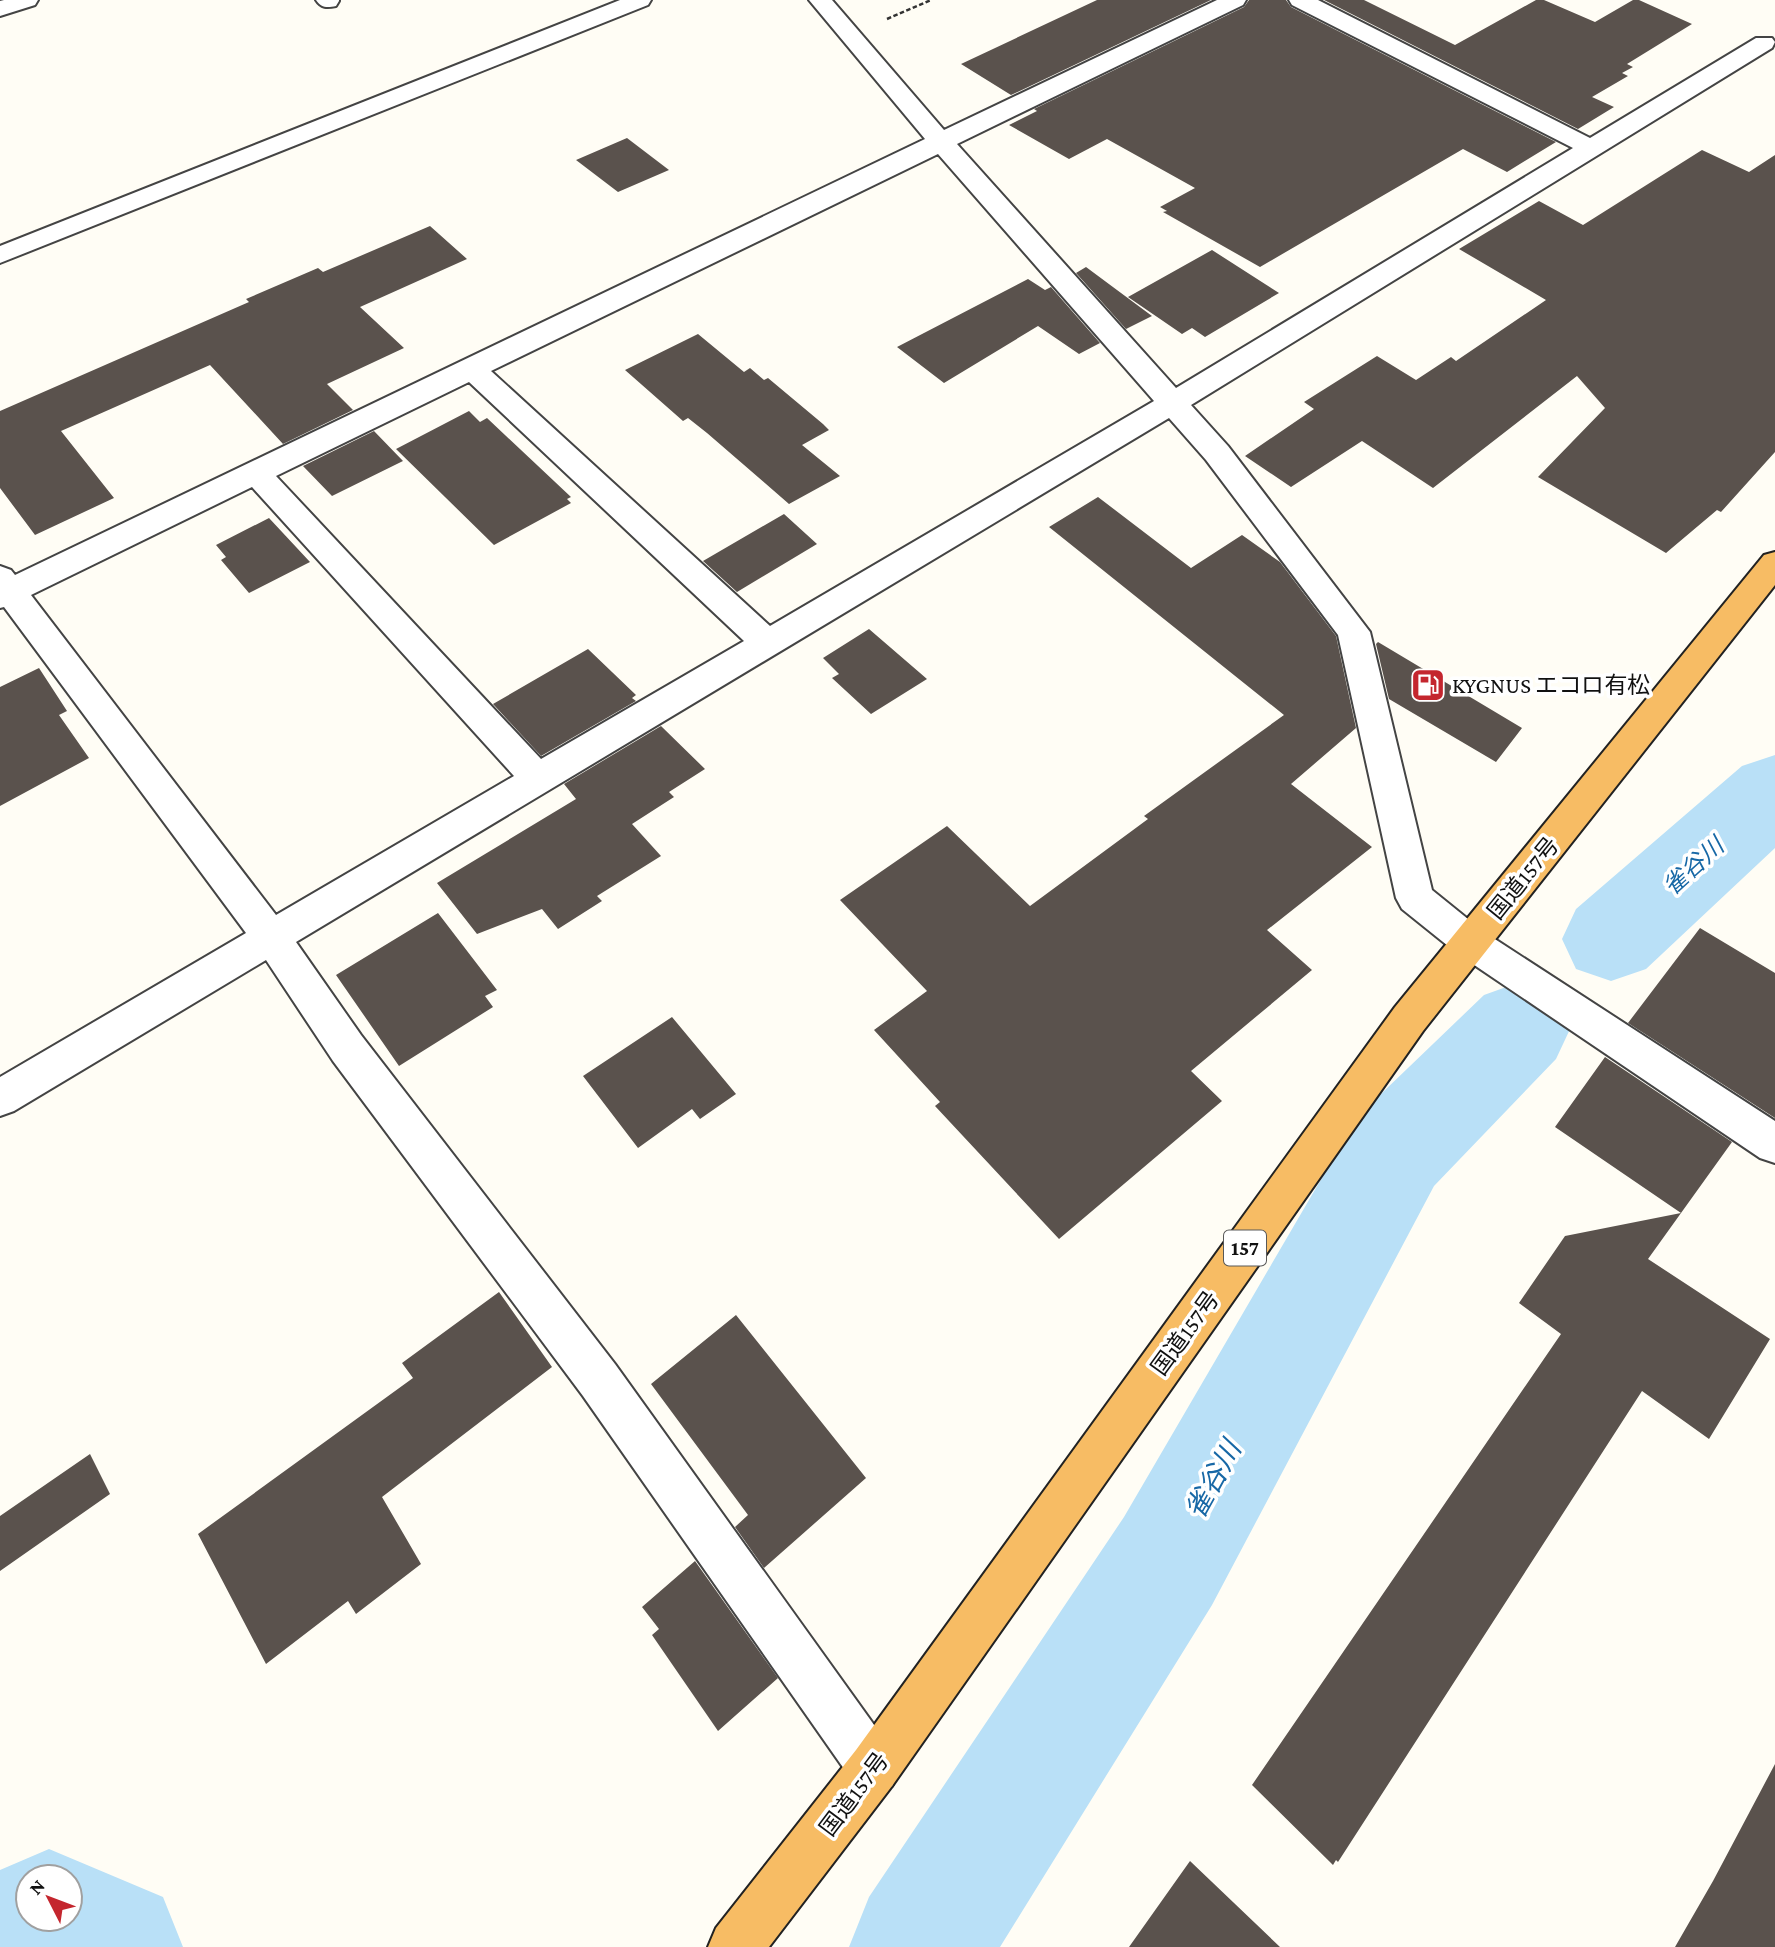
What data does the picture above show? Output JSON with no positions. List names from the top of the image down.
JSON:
{
  "streets": {
    "highway": ["国道157号", "157"]
  },
  "water": ["雀谷川"],
  "places": {
    "fuel station": ["KYGNUS エコロ有松"]
  },
  "north": "top left"
}
